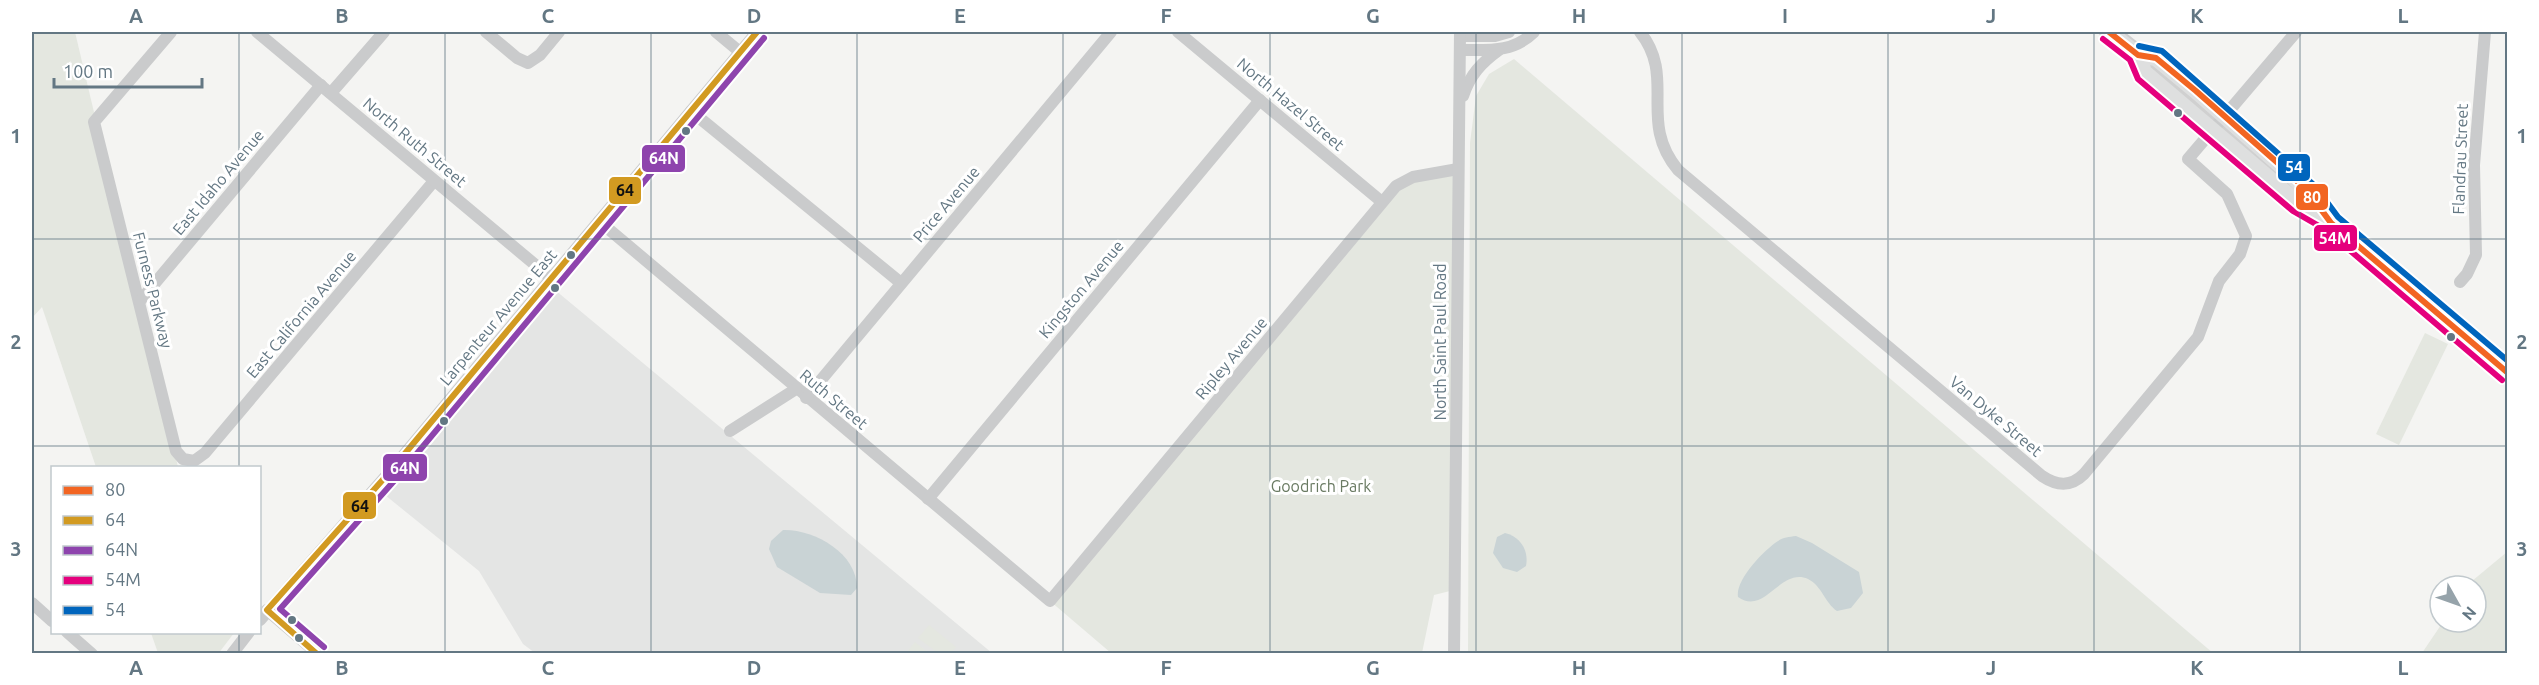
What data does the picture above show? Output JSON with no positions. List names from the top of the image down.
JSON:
{
  "streets": {
    "street": [
      "North Hazel Street",
      "North Ruth Street",
      "Flandrau Street",
      "East Idaho Avenue",
      "Price Avenue",
      "Kingston Avenue",
      "Furness Parkway",
      "East California Avenue",
      "Larpenteur Avenue East",
      "North Saint Paul Road",
      "Ripley Avenue",
      "Ruth Street",
      "Van Dyke Street"
    ]
  },
  "crossings": [
    ["North Hazel Street", "Kingston Avenue"],
    ["North Hazel Street", "Ripley Avenue"],
    ["North Ruth Street", "East Idaho Avenue"],
    ["North Ruth Street", "East California Avenue"],
    ["North Ruth Street", "Larpenteur Avenue East"],
    ["East Idaho Avenue", "Furness Parkway"],
    ["Price Avenue", "Ruth Street"],
    ["Kingston Avenue", "Ruth Street"],
    ["Furness Parkway", "East California Avenue"],
    ["Larpenteur Avenue East", "Ruth Street"],
    ["North Saint Paul Road", "Ripley Avenue"],
    ["Ripley Avenue", "Ruth Street"]
  ],
  "parks": ["Goodrich Park"],
  "lines": [
    "transit line 80",
    "transit line 64",
    "transit line 64N",
    "transit line 54M",
    "transit line 54"
  ],
  "legend": [
    "80",
    "64",
    "64N",
    "54M",
    "54"
  ],
  "scale_bar": "100 m",
  "north": "bottom right",
  "grid": {
    "columns": [
      "A",
      "B",
      "C",
      "D",
      "E",
      "F",
      "G",
      "H",
      "I",
      "J",
      "K",
      "L"
    ],
    "rows": ["1", "2", "3"]
  }
}
